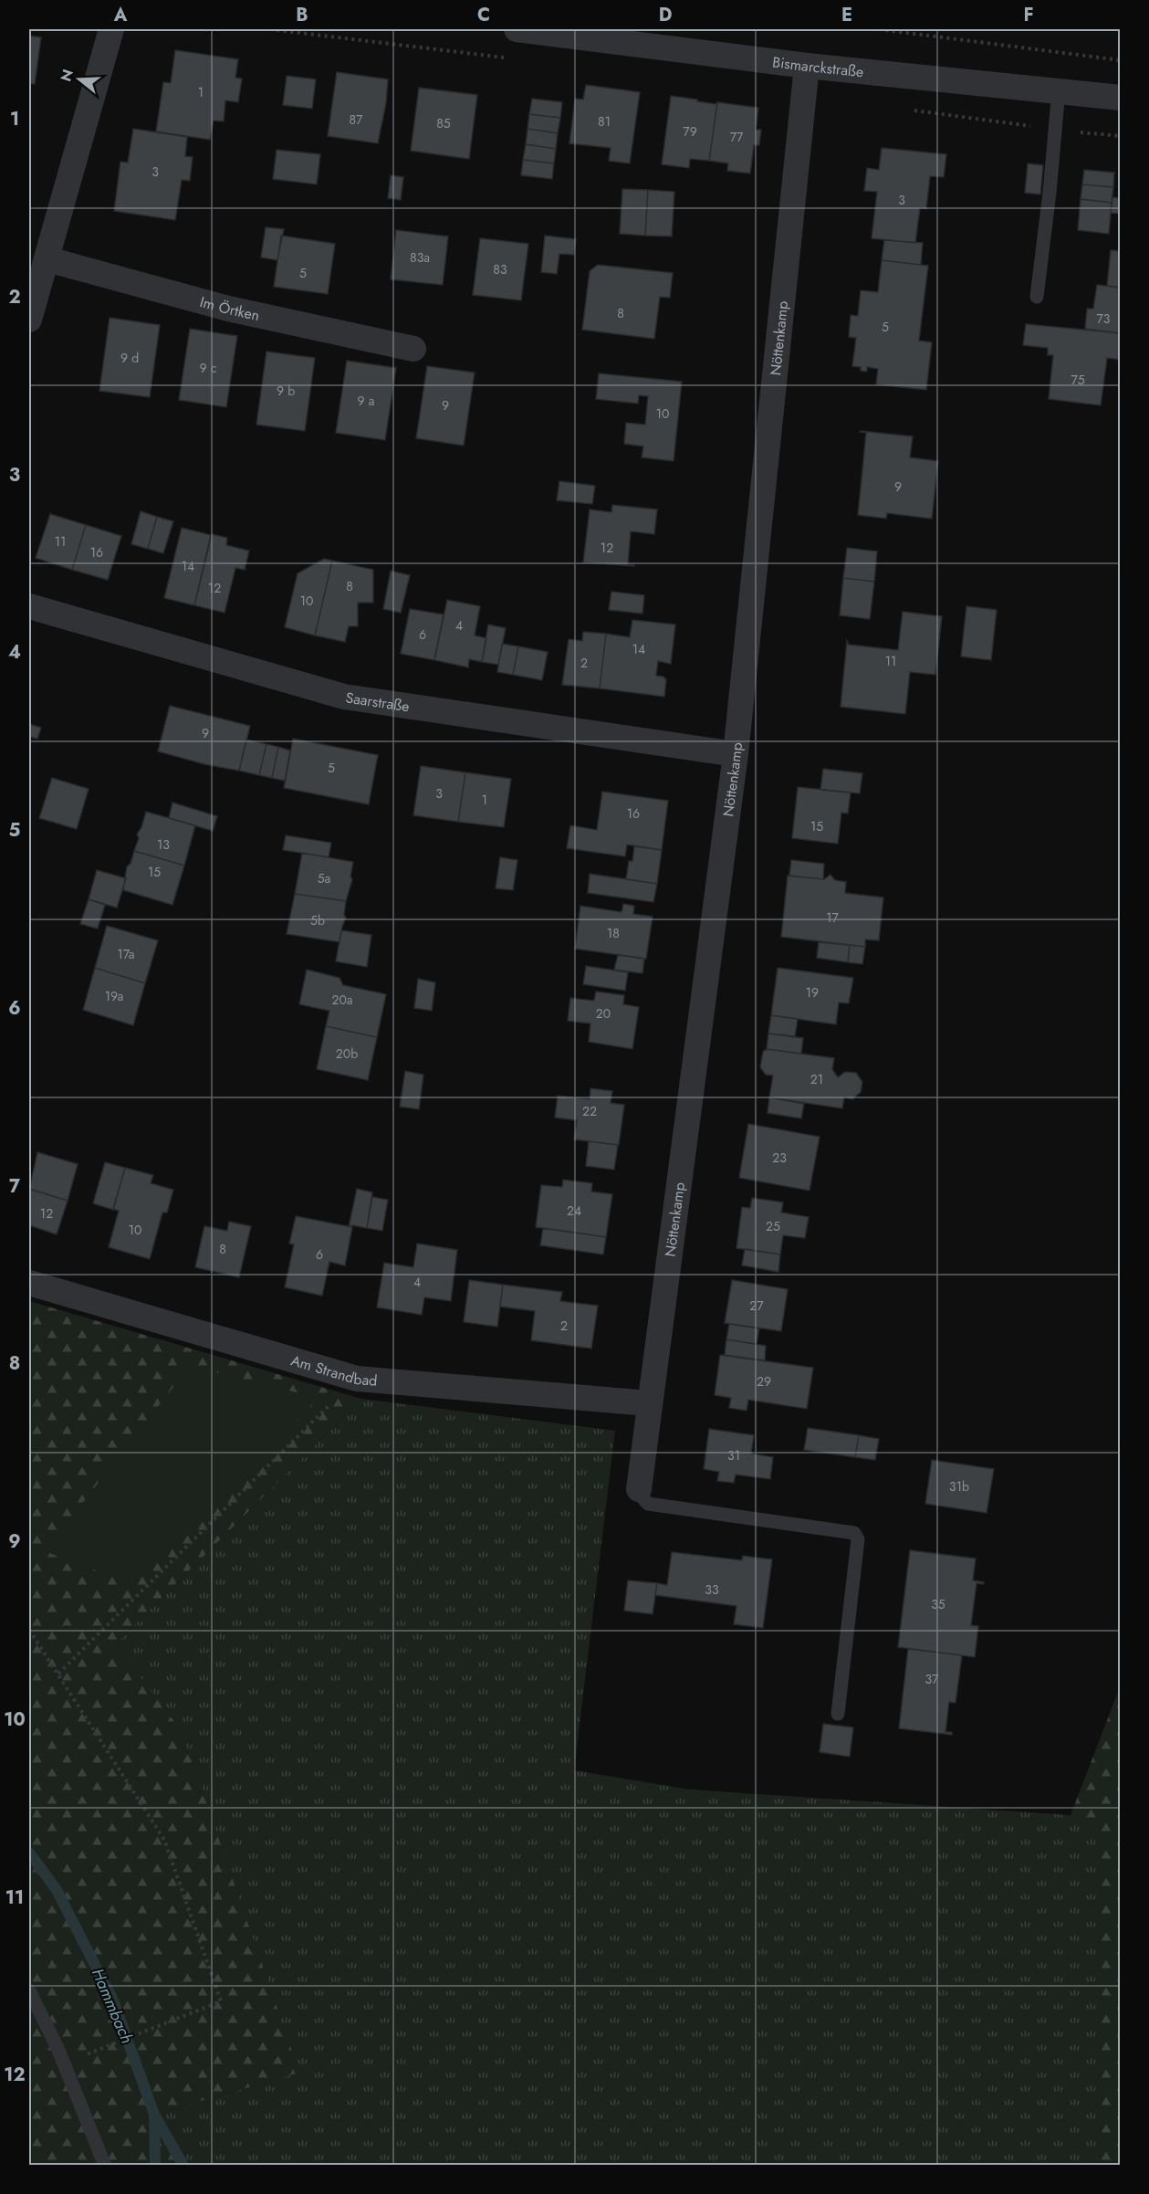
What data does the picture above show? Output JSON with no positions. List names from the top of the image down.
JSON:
{
  "streets": {
    "street": [
      "Bismarckstraße",
      "Im Örtken",
      "Nöttenkamp",
      "Saarstraße",
      "Am Strandbad"
    ]
  },
  "crossings": [
    ["Bismarckstraße", "Nöttenkamp"],
    ["Nöttenkamp", "Saarstraße"],
    ["Nöttenkamp", "Am Strandbad"]
  ],
  "water": ["Hammbach"],
  "house_numbers": [
    "1",
    "87",
    "81",
    "85",
    "79",
    "77",
    "3",
    "3",
    "83a",
    "83",
    "5",
    "8",
    "73",
    "5",
    "9 d",
    "9 c",
    "75",
    "9 b",
    "9 a",
    "9",
    "10",
    "9",
    "11",
    "12",
    "16",
    "14",
    "8",
    "12",
    "10",
    "4",
    "6",
    "14",
    "11",
    "2",
    "9",
    "5",
    "3",
    "1",
    "16",
    "15",
    "13",
    "15",
    "5a",
    "17",
    "5b",
    "18",
    "17a",
    "19",
    "19a",
    "20a",
    "20",
    "20b",
    "21",
    "22",
    "23",
    "24",
    "12",
    "25",
    "10",
    "8",
    "6",
    "4",
    "27",
    "2",
    "29",
    "31",
    "31b",
    "33",
    "35",
    "37"
  ],
  "north": "left",
  "grid": {
    "columns": [
      "A",
      "B",
      "C",
      "D",
      "E",
      "F"
    ],
    "rows": [
      "1",
      "2",
      "3",
      "4",
      "5",
      "6",
      "7",
      "8",
      "9",
      "10",
      "11",
      "12"
    ]
  }
}
